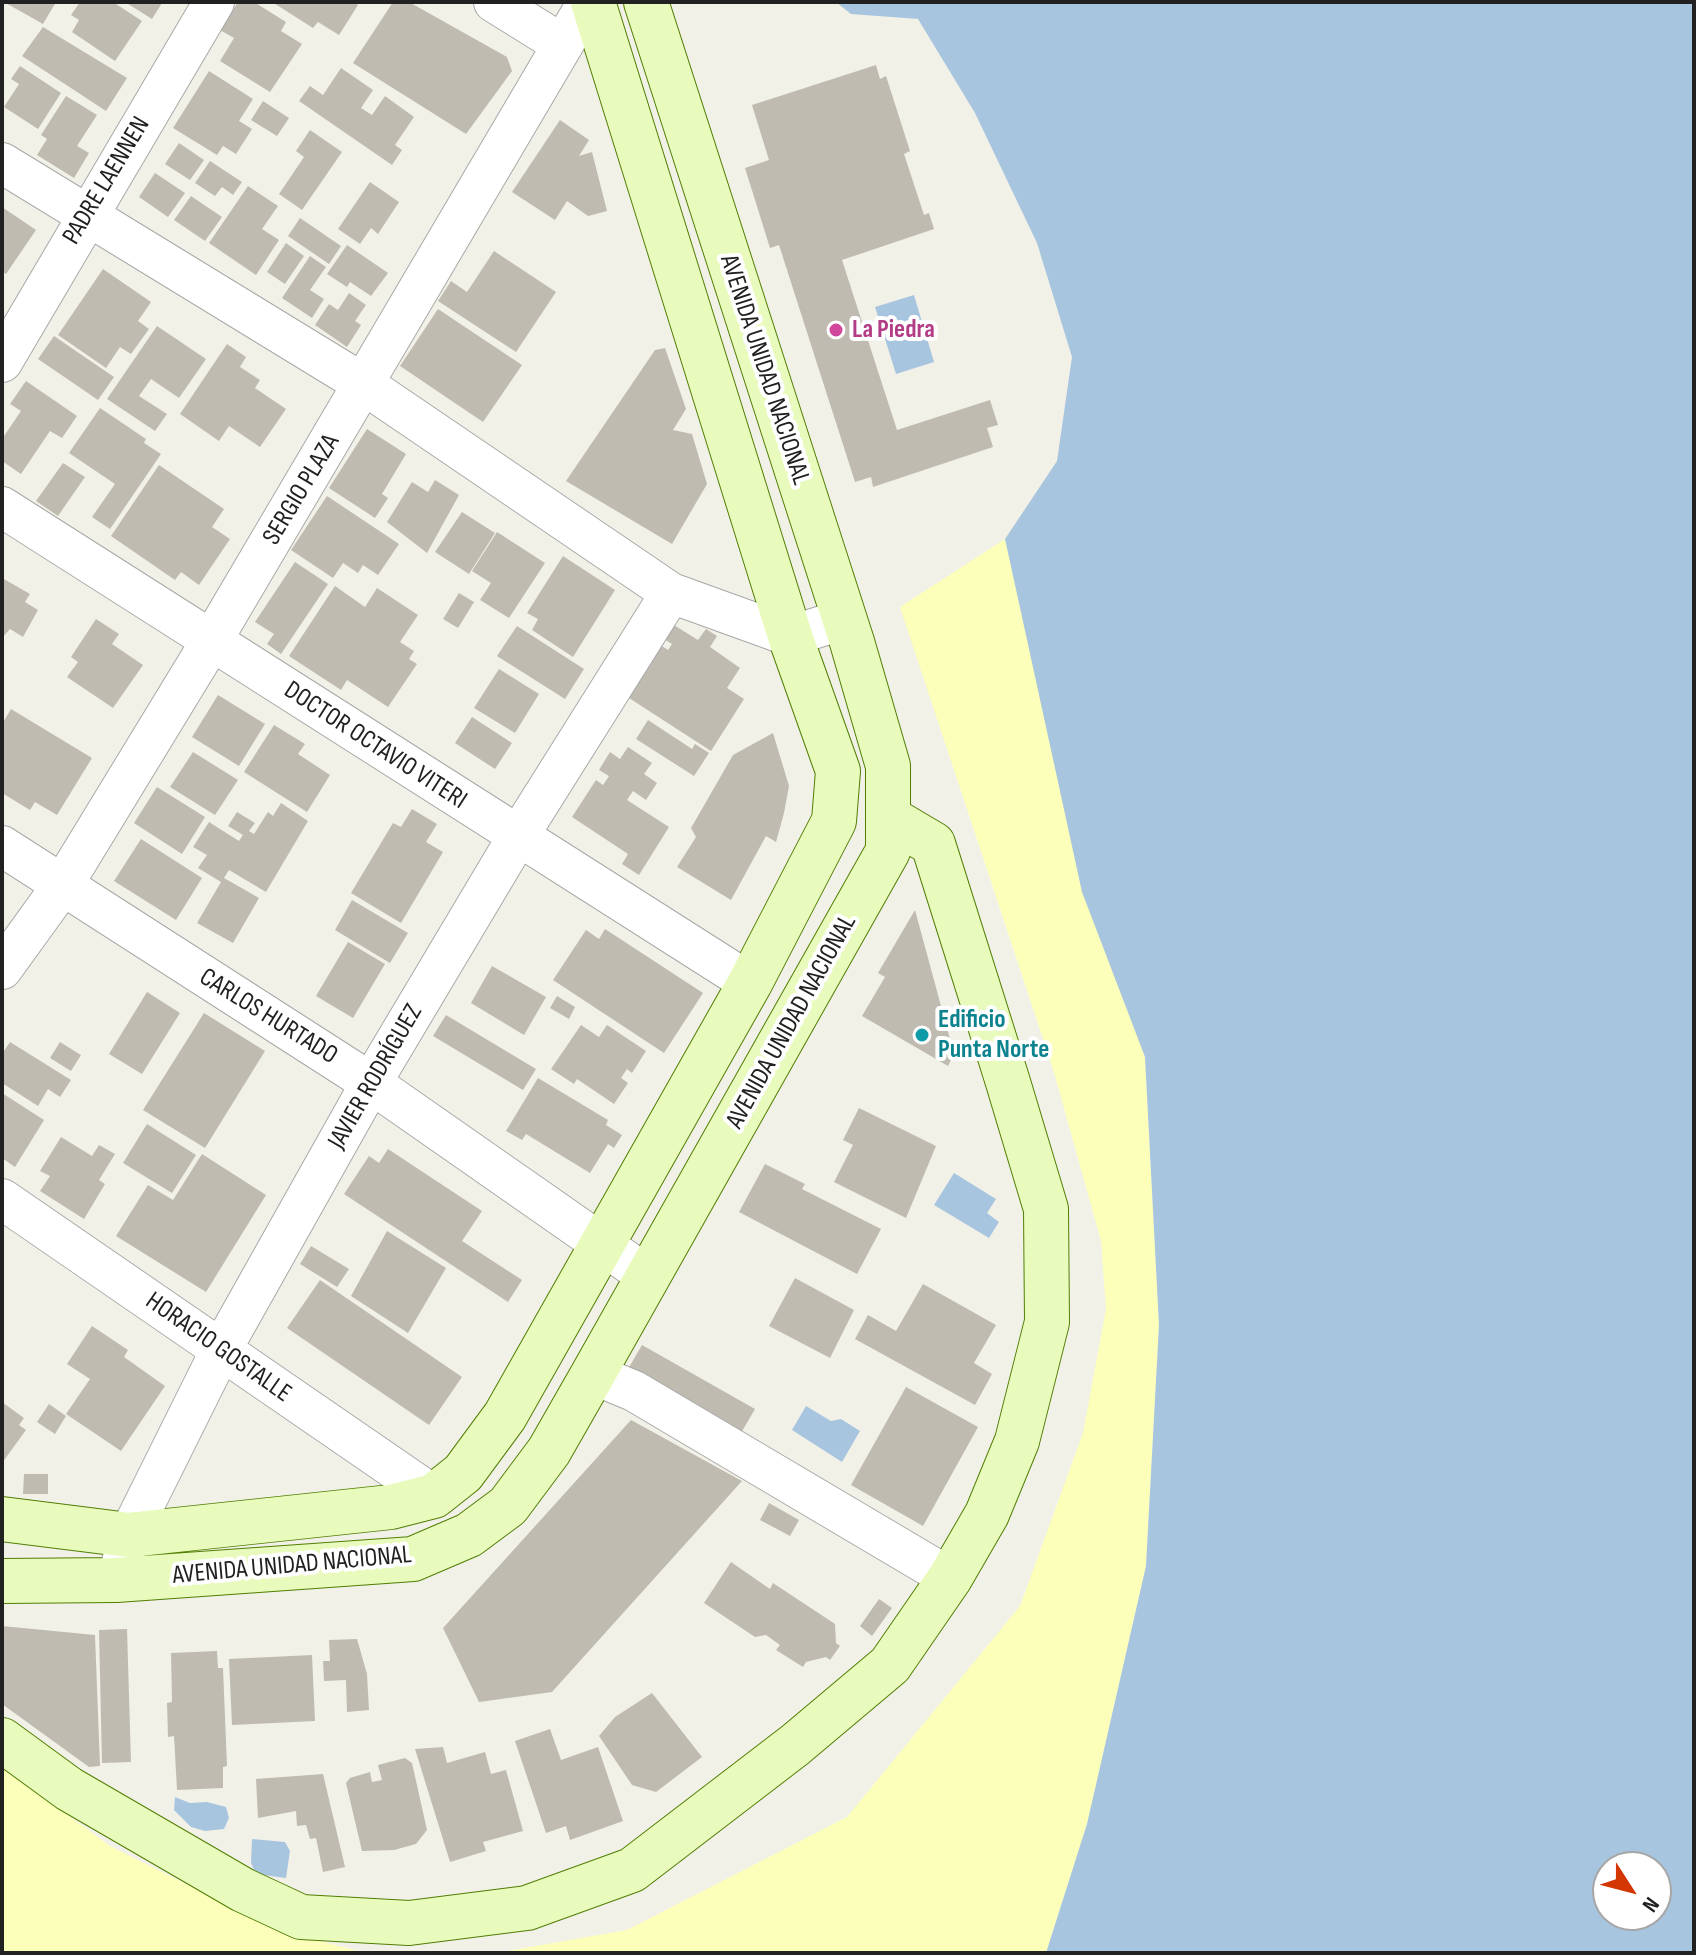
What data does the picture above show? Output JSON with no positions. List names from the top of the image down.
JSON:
{
  "streets": {
    "main road": ["AVENIDA UNIDAD NACIONAL"],
    "street": [
      "PADRE LAENNEN",
      "SERGIO PLAZA",
      "DOCTOR OCTAVIO VITERI",
      "CARLOS HURTADO",
      "JAVIER RODRÍGUEZ",
      "HORACIO GOSTALLE"
    ]
  },
  "crossings": [
    ["AVENIDA UNIDAD NACIONAL", "SERGIO PLAZA"],
    ["AVENIDA UNIDAD NACIONAL", "DOCTOR OCTAVIO VITERI"],
    ["AVENIDA UNIDAD NACIONAL", "CARLOS HURTADO"],
    ["AVENIDA UNIDAD NACIONAL", "JAVIER RODRÍGUEZ"],
    ["AVENIDA UNIDAD NACIONAL", "HORACIO GOSTALLE"],
    ["SERGIO PLAZA", "DOCTOR OCTAVIO VITERI"],
    ["SERGIO PLAZA", "CARLOS HURTADO"],
    ["DOCTOR OCTAVIO VITERI", "JAVIER RODRÍGUEZ"],
    ["CARLOS HURTADO", "JAVIER RODRÍGUEZ"],
    ["JAVIER RODRÍGUEZ", "HORACIO GOSTALLE"]
  ],
  "places": ["La Piedra", "Edificio Punta Norte"],
  "north": "bottom right"
}
